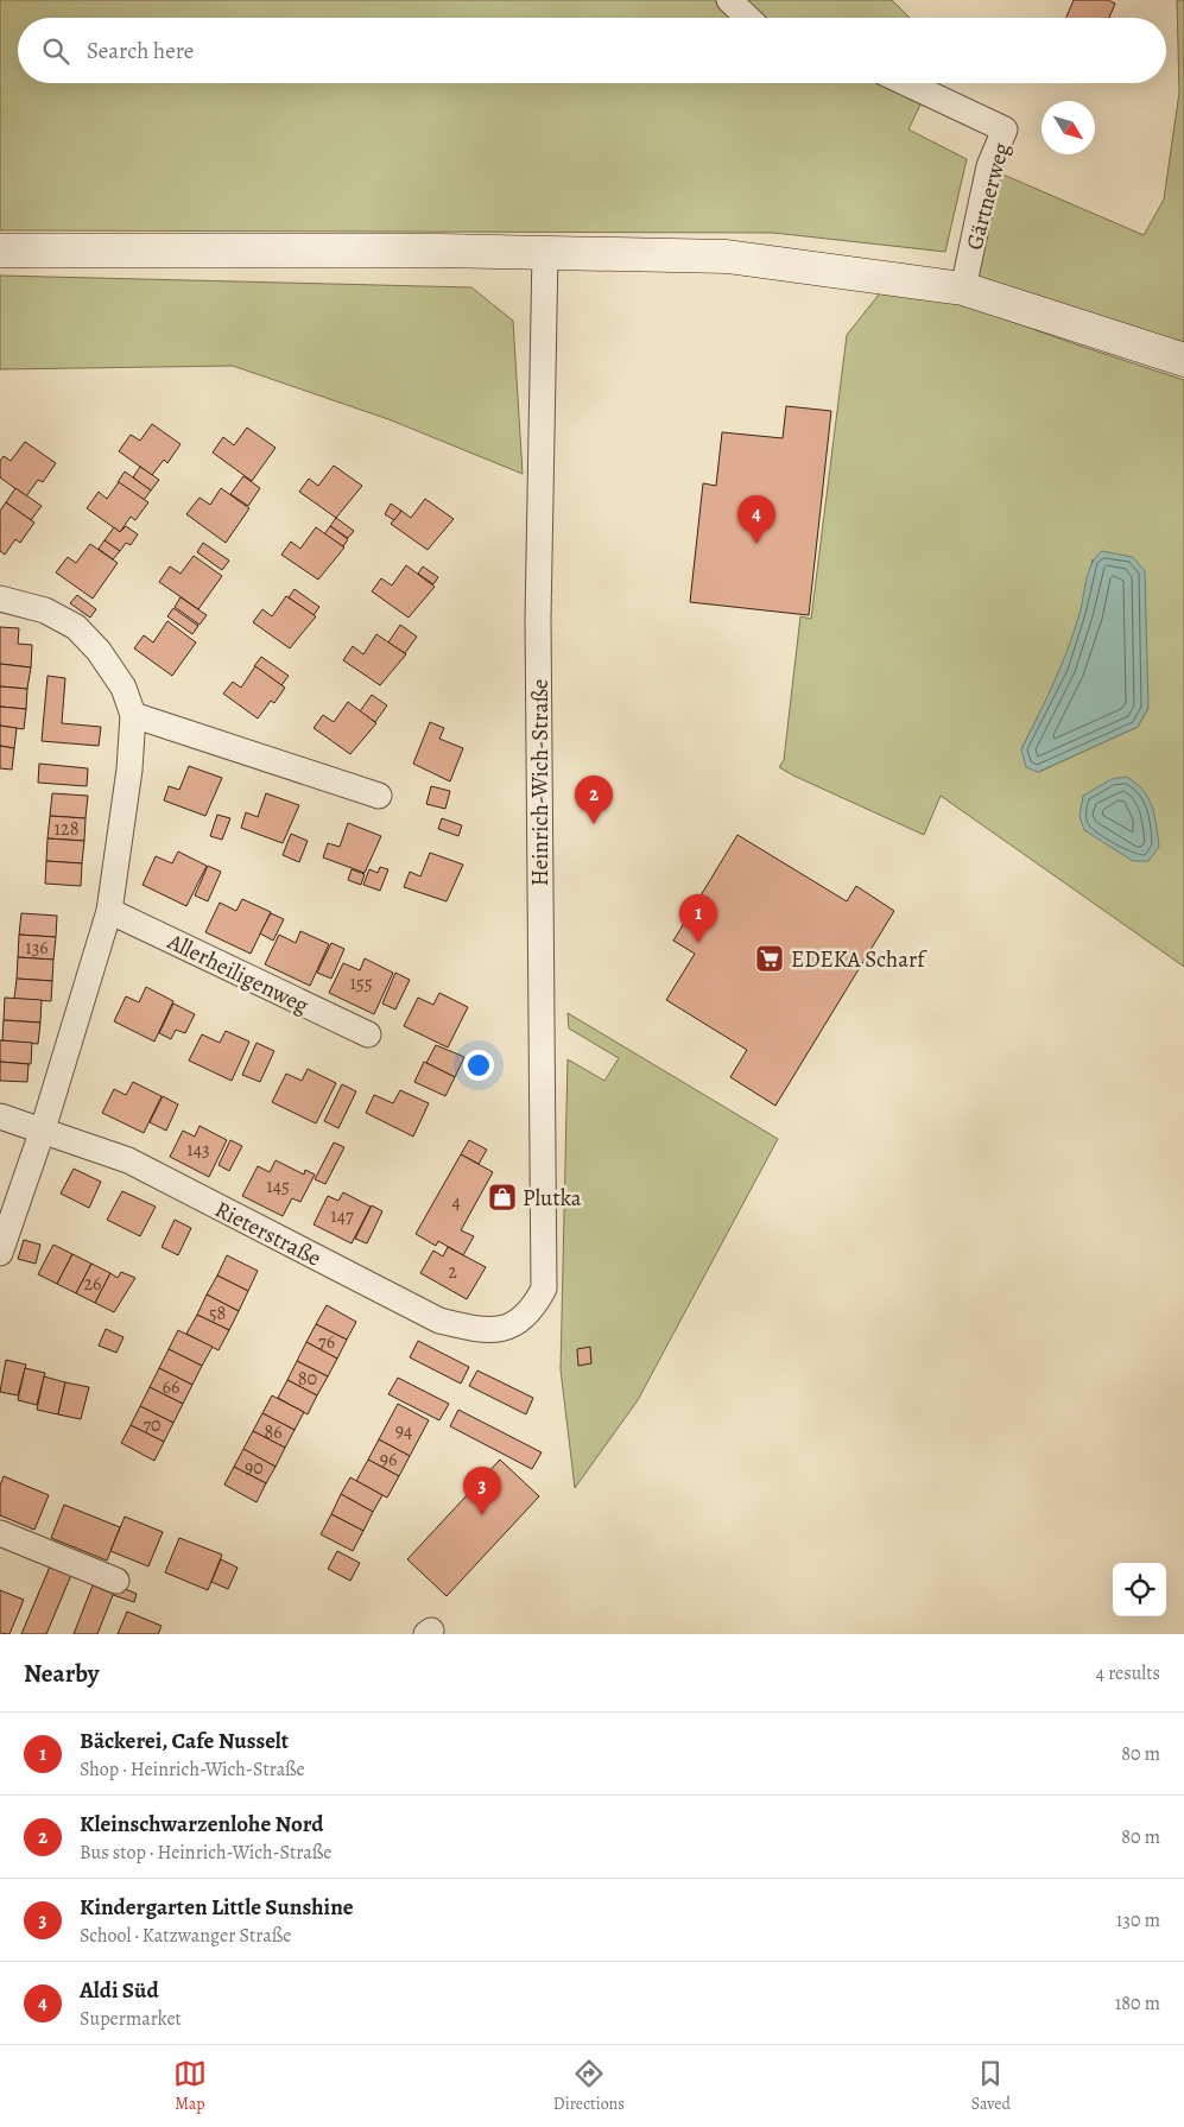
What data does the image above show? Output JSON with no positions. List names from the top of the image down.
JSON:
{
  "streets": {
    "street": [
      "Gärtnerweg",
      "Heinrich-Wich-Straße",
      "Allerheiligenweg",
      "Rieterstraße"
    ]
  },
  "crossings": [
    ["Heinrich-Wich-Straße", "Rieterstraße"]
  ],
  "places": {
    "supermarket": ["EDEKA Scharf"],
    "shop": ["Plutka"]
  },
  "house_numbers": [
    "128",
    "136",
    "155",
    "143",
    "145",
    "4",
    "147",
    "2",
    "26",
    "58",
    "76",
    "80",
    "66",
    "70",
    "94",
    "86",
    "96",
    "90"
  ],
  "north": "bottom right",
  "page": {
    "search": "Search here",
    "pins": [
      "4",
      "2",
      "1",
      "3"
    ],
    "heading": ["Nearby", "4 results"],
    "list": [
      {
        "mark": "1",
        "name": "Bäckerei, Cafe Nusselt",
        "note": "Shop · Heinrich-Wich-Straße",
        "value": "80 m"
      },
      {
        "mark": "2",
        "name": "Kleinschwarzenlohe Nord",
        "note": "Bus stop · Heinrich-Wich-Straße",
        "value": "80 m"
      },
      {
        "mark": "3",
        "name": "Kindergarten Little Sunshine",
        "note": "School · Katzwanger Straße",
        "value": "130 m"
      },
      {
        "mark": "4",
        "name": "Aldi Süd",
        "note": "Supermarket",
        "value": "180 m"
      }
    ],
    "nav": ["Map", "Directions", "Saved"]
  }
}
